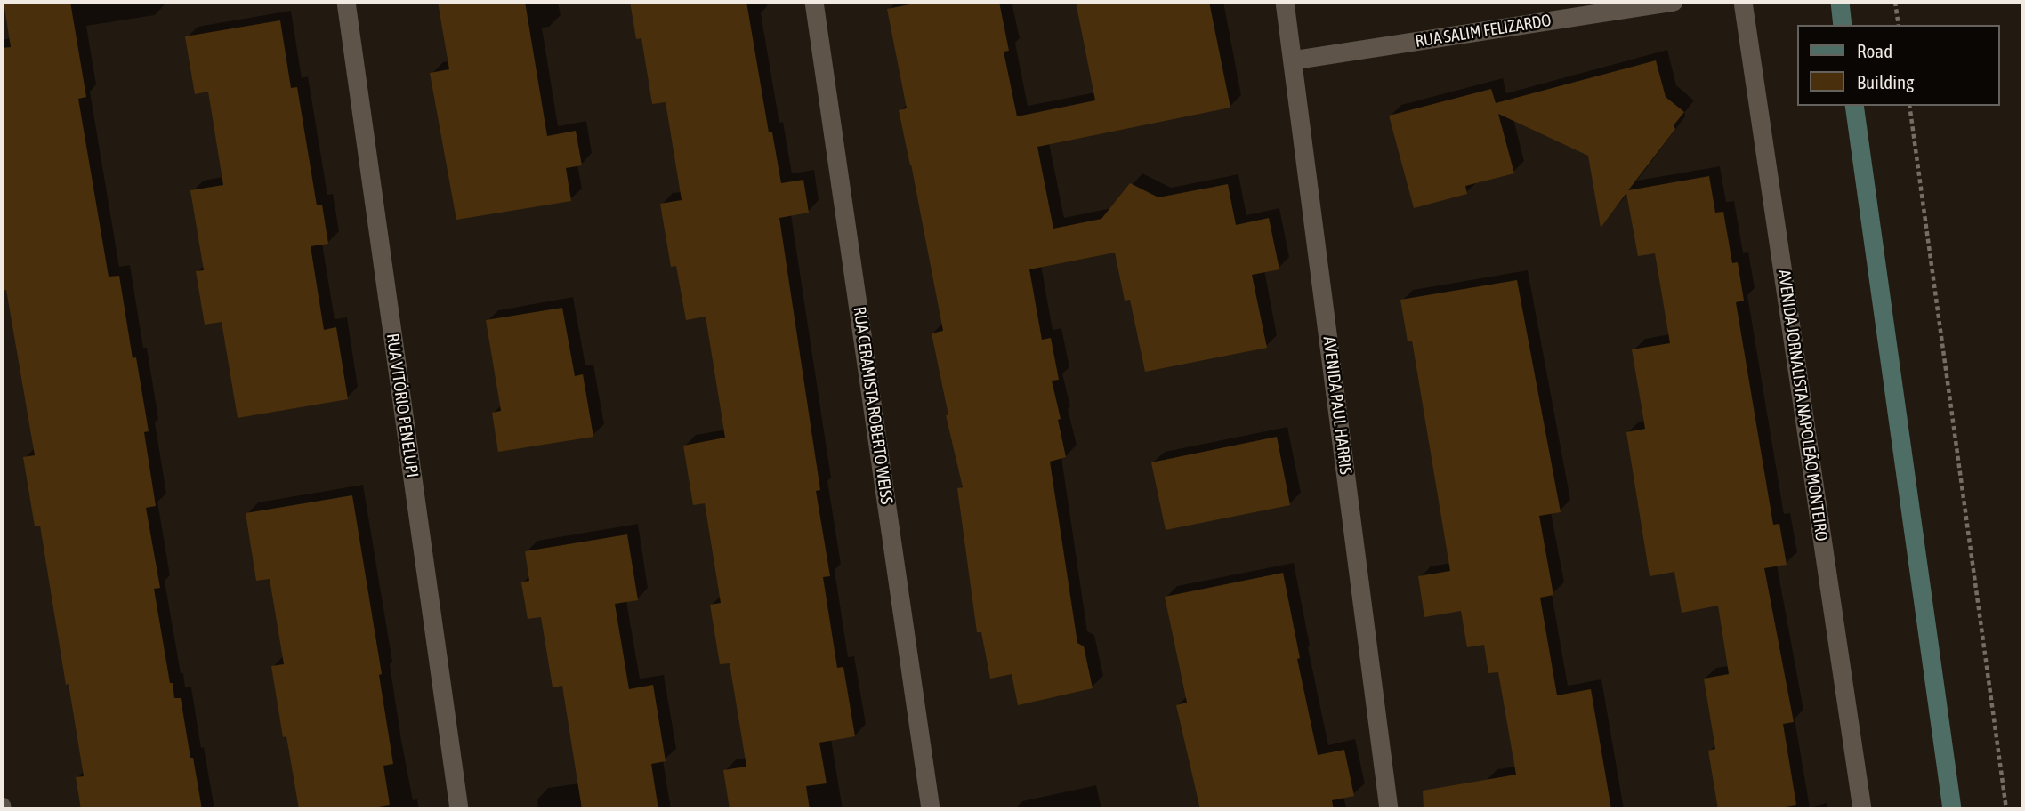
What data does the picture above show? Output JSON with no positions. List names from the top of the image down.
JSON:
{
  "streets": {
    "street": [
      "RUA SALIM FELIZARDO",
      "RUA VITÓRIO PENELUPI",
      "RUA CERAMISTA ROBERTO WEISS",
      "AVENIDA PAUL HARRIS",
      "AVENIDA JORNALISTA NAPOLEÃO MONTEIRO"
    ]
  },
  "crossings": [
    ["RUA SALIM FELIZARDO", "AVENIDA PAUL HARRIS"]
  ],
  "legend": ["Road", "Building"]
}
